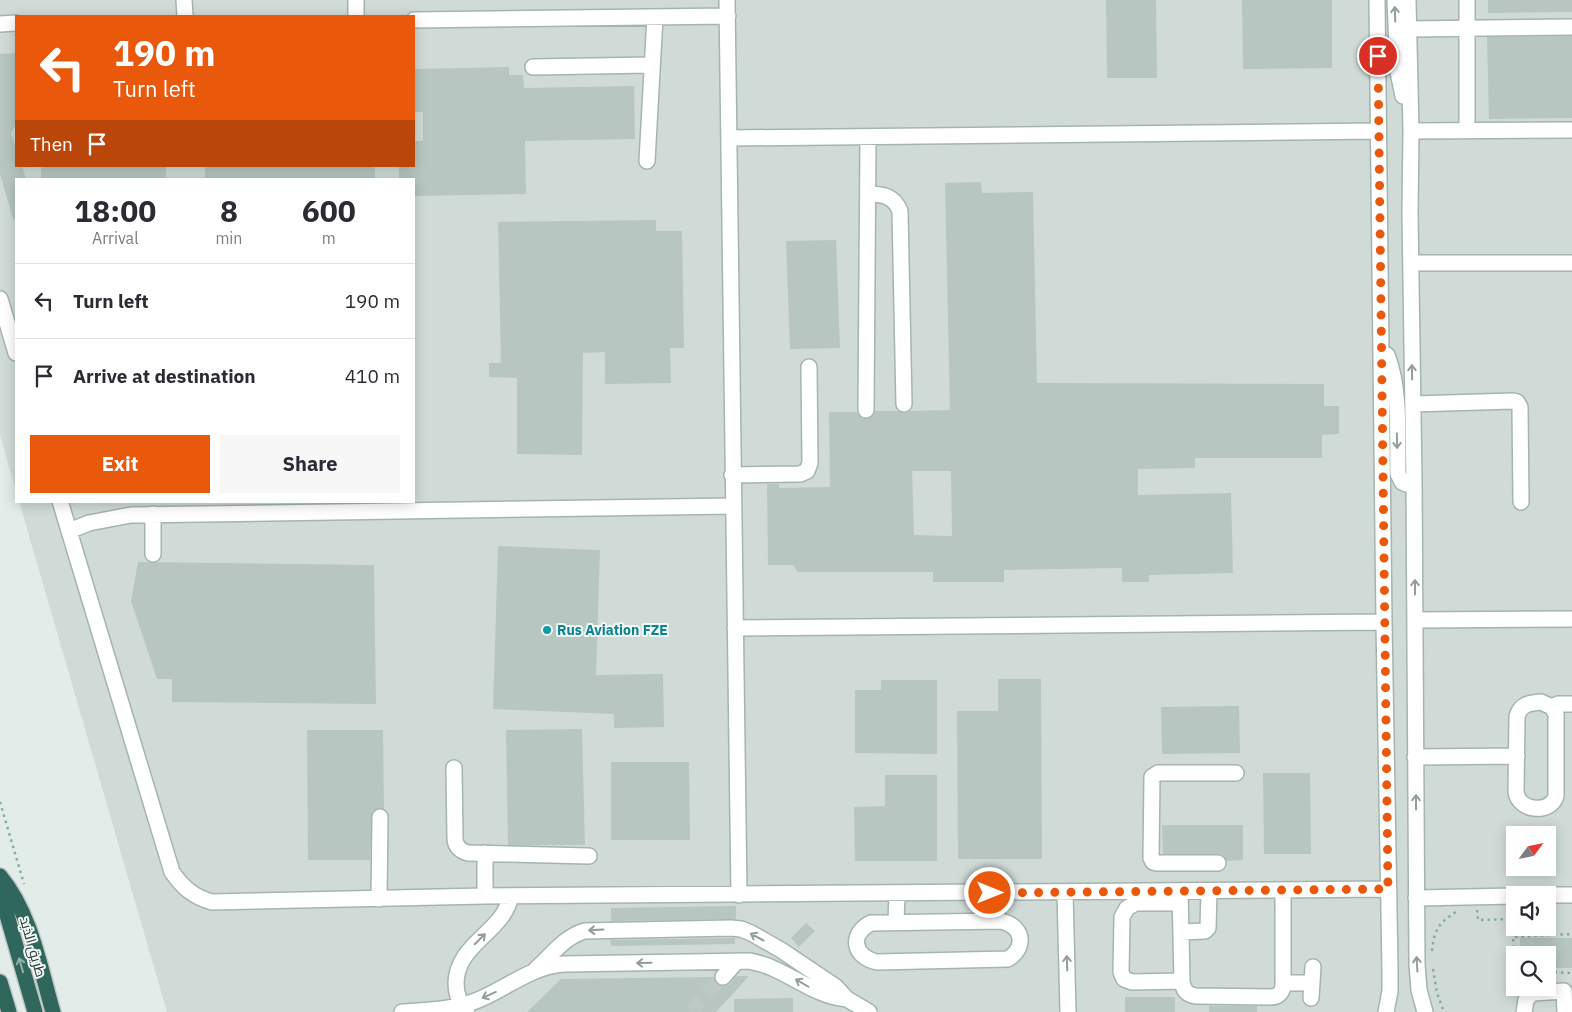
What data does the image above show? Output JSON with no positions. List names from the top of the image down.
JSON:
{
  "streets": {
    "highway": ["طريق الذيد"]
  },
  "places": ["Rus Aviation FZE"],
  "north": "top right",
  "page": {
    "turn": ["190 m", "Turn left"],
    "then": "Then",
    "eta": [
      "18:00",
      "Arrival",
      "8",
      "min",
      "600",
      "m"
    ],
    "list": [
      {
        "name": "Turn left",
        "value": "190 m"
      },
      {
        "name": "Arrive at destination",
        "value": "410 m"
      }
    ],
    "buttons": ["Exit", "Share"]
  }
}
